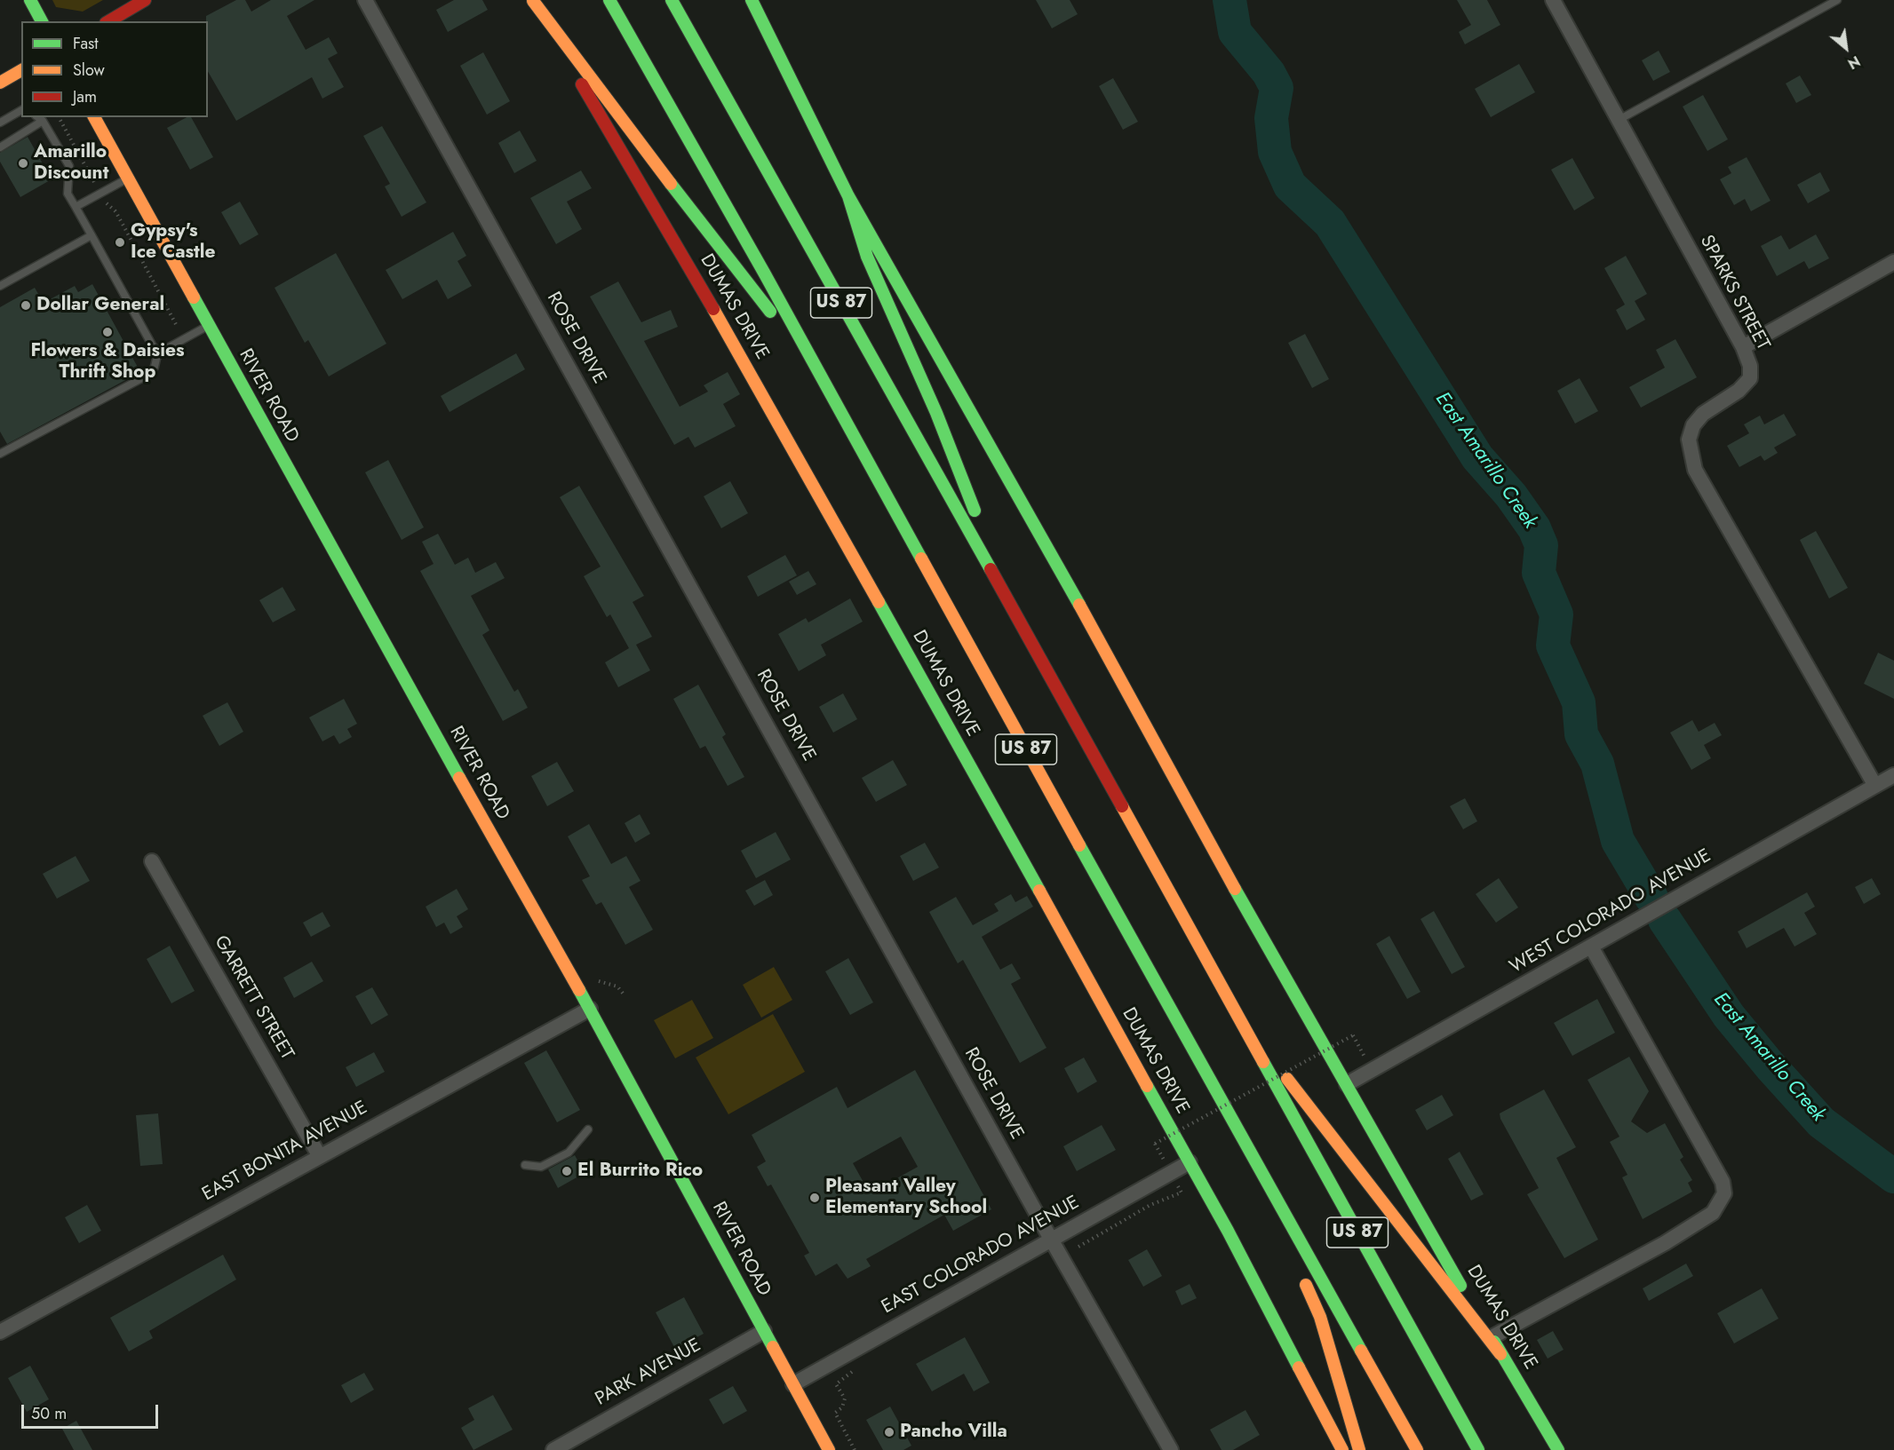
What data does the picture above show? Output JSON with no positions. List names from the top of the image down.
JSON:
{
  "streets": {
    "main road": ["US 87", "DUMAS DRIVE", "RIVER ROAD"],
    "street": [
      "SPARKS STREET",
      "ROSE DRIVE",
      "WEST COLORADO AVENUE",
      "GARRETT STREET",
      "EAST BONITA AVENUE",
      "EAST COLORADO AVENUE",
      "PARK AVENUE"
    ]
  },
  "crossings": [
    ["SPARKS STREET", "WEST COLORADO AVENUE"],
    ["DUMAS DRIVE", "WEST COLORADO AVENUE"],
    ["DUMAS DRIVE", "EAST COLORADO AVENUE"],
    ["ROSE DRIVE", "EAST COLORADO AVENUE"],
    ["RIVER ROAD", "EAST BONITA AVENUE"],
    ["RIVER ROAD", "EAST COLORADO AVENUE"],
    ["RIVER ROAD", "PARK AVENUE"],
    ["GARRETT STREET", "EAST BONITA AVENUE"]
  ],
  "water": ["East Amarillo Creek"],
  "places": [
    "Amarillo Discount",
    "Gypsy's Ice Castle",
    "Dollar General",
    "Flowers & Daisies Thrift Shop",
    "El Burrito Rico",
    "Pleasant Valley Elementary School",
    "Pancho Villa"
  ],
  "legend": ["Fast", "Slow", "Jam"],
  "scale_bar": "50 m",
  "north": "bottom right"
}
